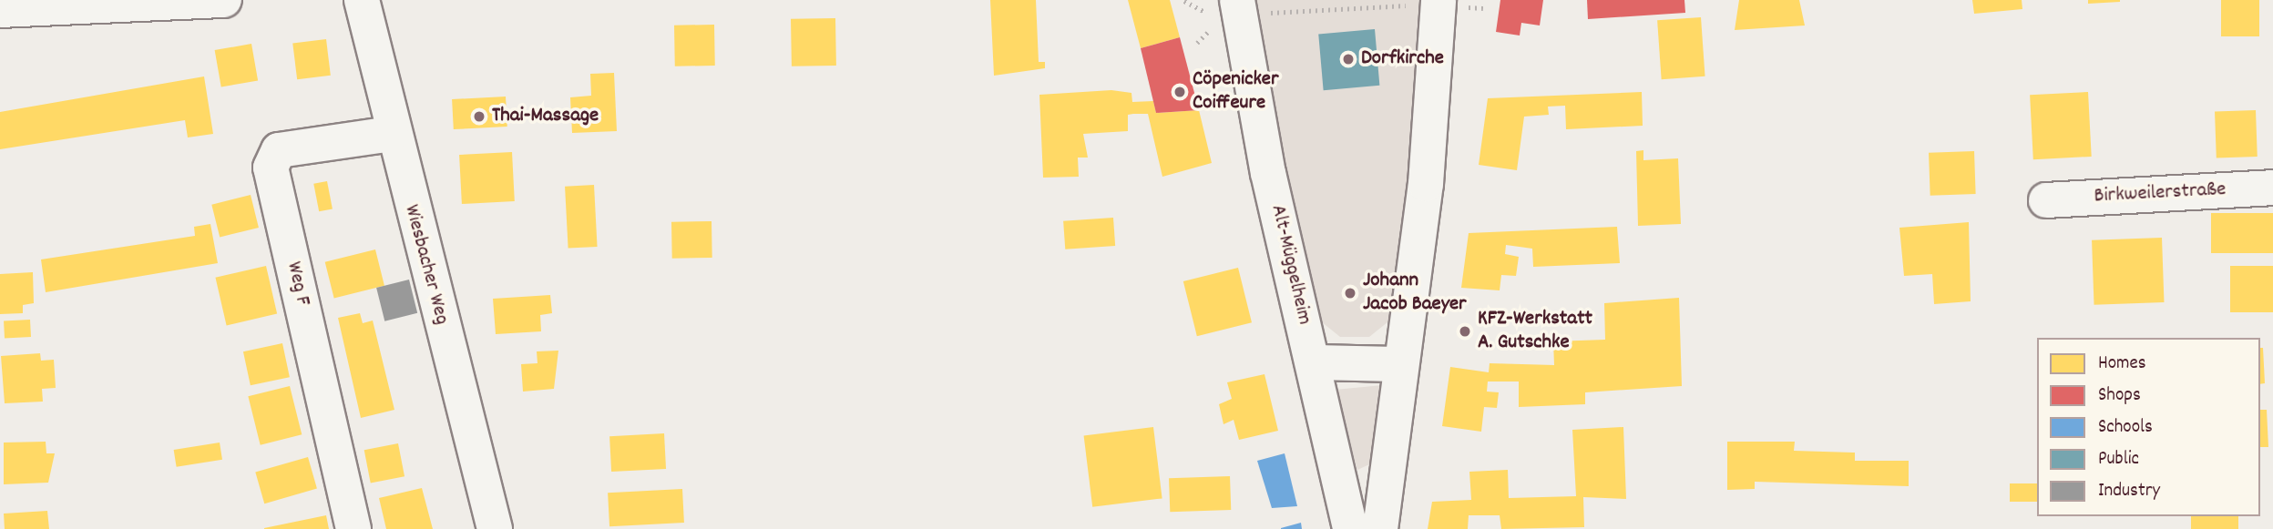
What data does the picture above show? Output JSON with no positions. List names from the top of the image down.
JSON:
{
  "streets": {
    "main road": [
      "Birkweilerstraße",
      "Wiesbacher Weg",
      "Alt-Müggelheim",
      "Weg F"
    ]
  },
  "crossings": [
    ["Wiesbacher Weg", "Weg F"]
  ],
  "places": [
    "Dorfkirche",
    "Cöpenicker Coiffeure",
    "Thai-Massage",
    "Johann Jacob Baeyer",
    "KFZ-Werkstatt A. Gutschke"
  ],
  "legend": [
    "Homes",
    "Shops",
    "Schools",
    "Public",
    "Industry"
  ]
}
